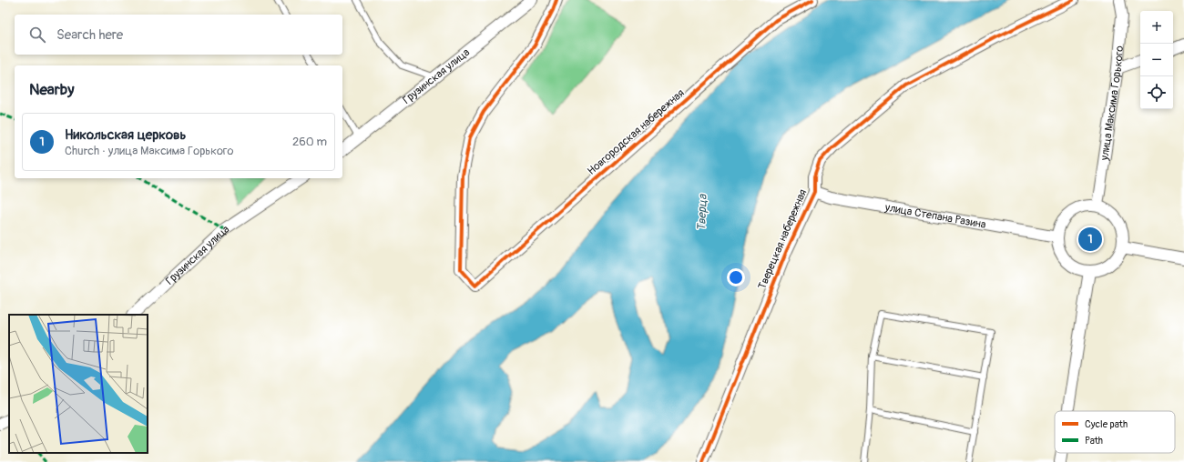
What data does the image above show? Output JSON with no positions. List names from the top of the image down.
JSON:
{
  "streets": {
    "street": [
      "Грузинская улица",
      "улица Максима Горького",
      "Новгородская набережная",
      "улица Степана Разина",
      "Тверецкая набережная"
    ]
  },
  "crossings": [
    ["улица Максима Горького", "улица Степана Разина"],
    ["улица Степана Разина", "Тверецкая набережная"]
  ],
  "water": ["Тверца"],
  "legend": ["Cycle path", "Path"],
  "page": {
    "map_buttons": ["+", "−"],
    "search": "Search here",
    "heading": "Nearby",
    "list": [
      {
        "mark": "1",
        "name": "Никольская церковь",
        "note": "Church · улица Максима Горького",
        "value": "260 m"
      }
    ],
    "pins": "1"
  }
}
